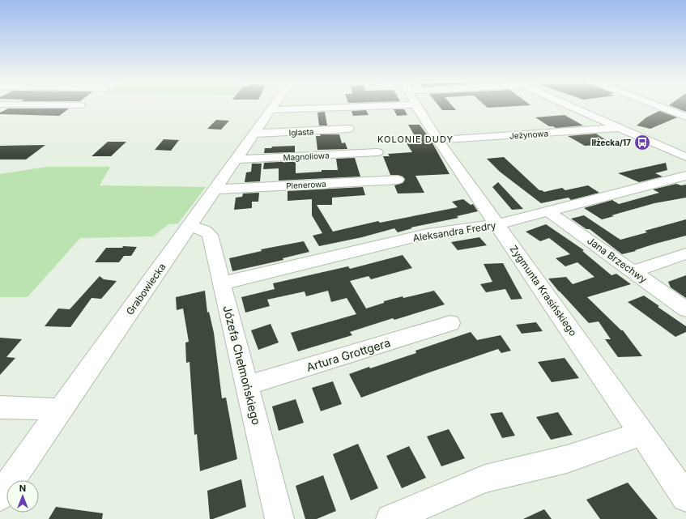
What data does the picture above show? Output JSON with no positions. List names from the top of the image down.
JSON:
{
  "streets": {
    "street": [
      "Iglasta",
      "Jeżynowa",
      "Magnoliowa",
      "Plenerowa",
      "Aleksandra Fredry",
      "Jana Brzechwy",
      "Grabowiecka",
      "Zygmunta Krasińskiego",
      "Artura Grottgera",
      "Józefa Chełmońskiego"
    ]
  },
  "crossings": [
    ["Iglasta", "Grabowiecka"],
    ["Jeżynowa", "Zygmunta Krasińskiego"],
    ["Magnoliowa", "Grabowiecka"],
    ["Plenerowa", "Grabowiecka"],
    ["Aleksandra Fredry", "Jana Brzechwy"],
    ["Aleksandra Fredry", "Zygmunta Krasińskiego"],
    ["Aleksandra Fredry", "Józefa Chełmońskiego"],
    ["Grabowiecka", "Józefa Chełmońskiego"],
    ["Artura Grottgera", "Józefa Chełmońskiego"]
  ],
  "districts": ["KOLONIE DUDY"],
  "places": {
    "bus stop": ["Iłżecka/17"]
  },
  "north": "top"
}
